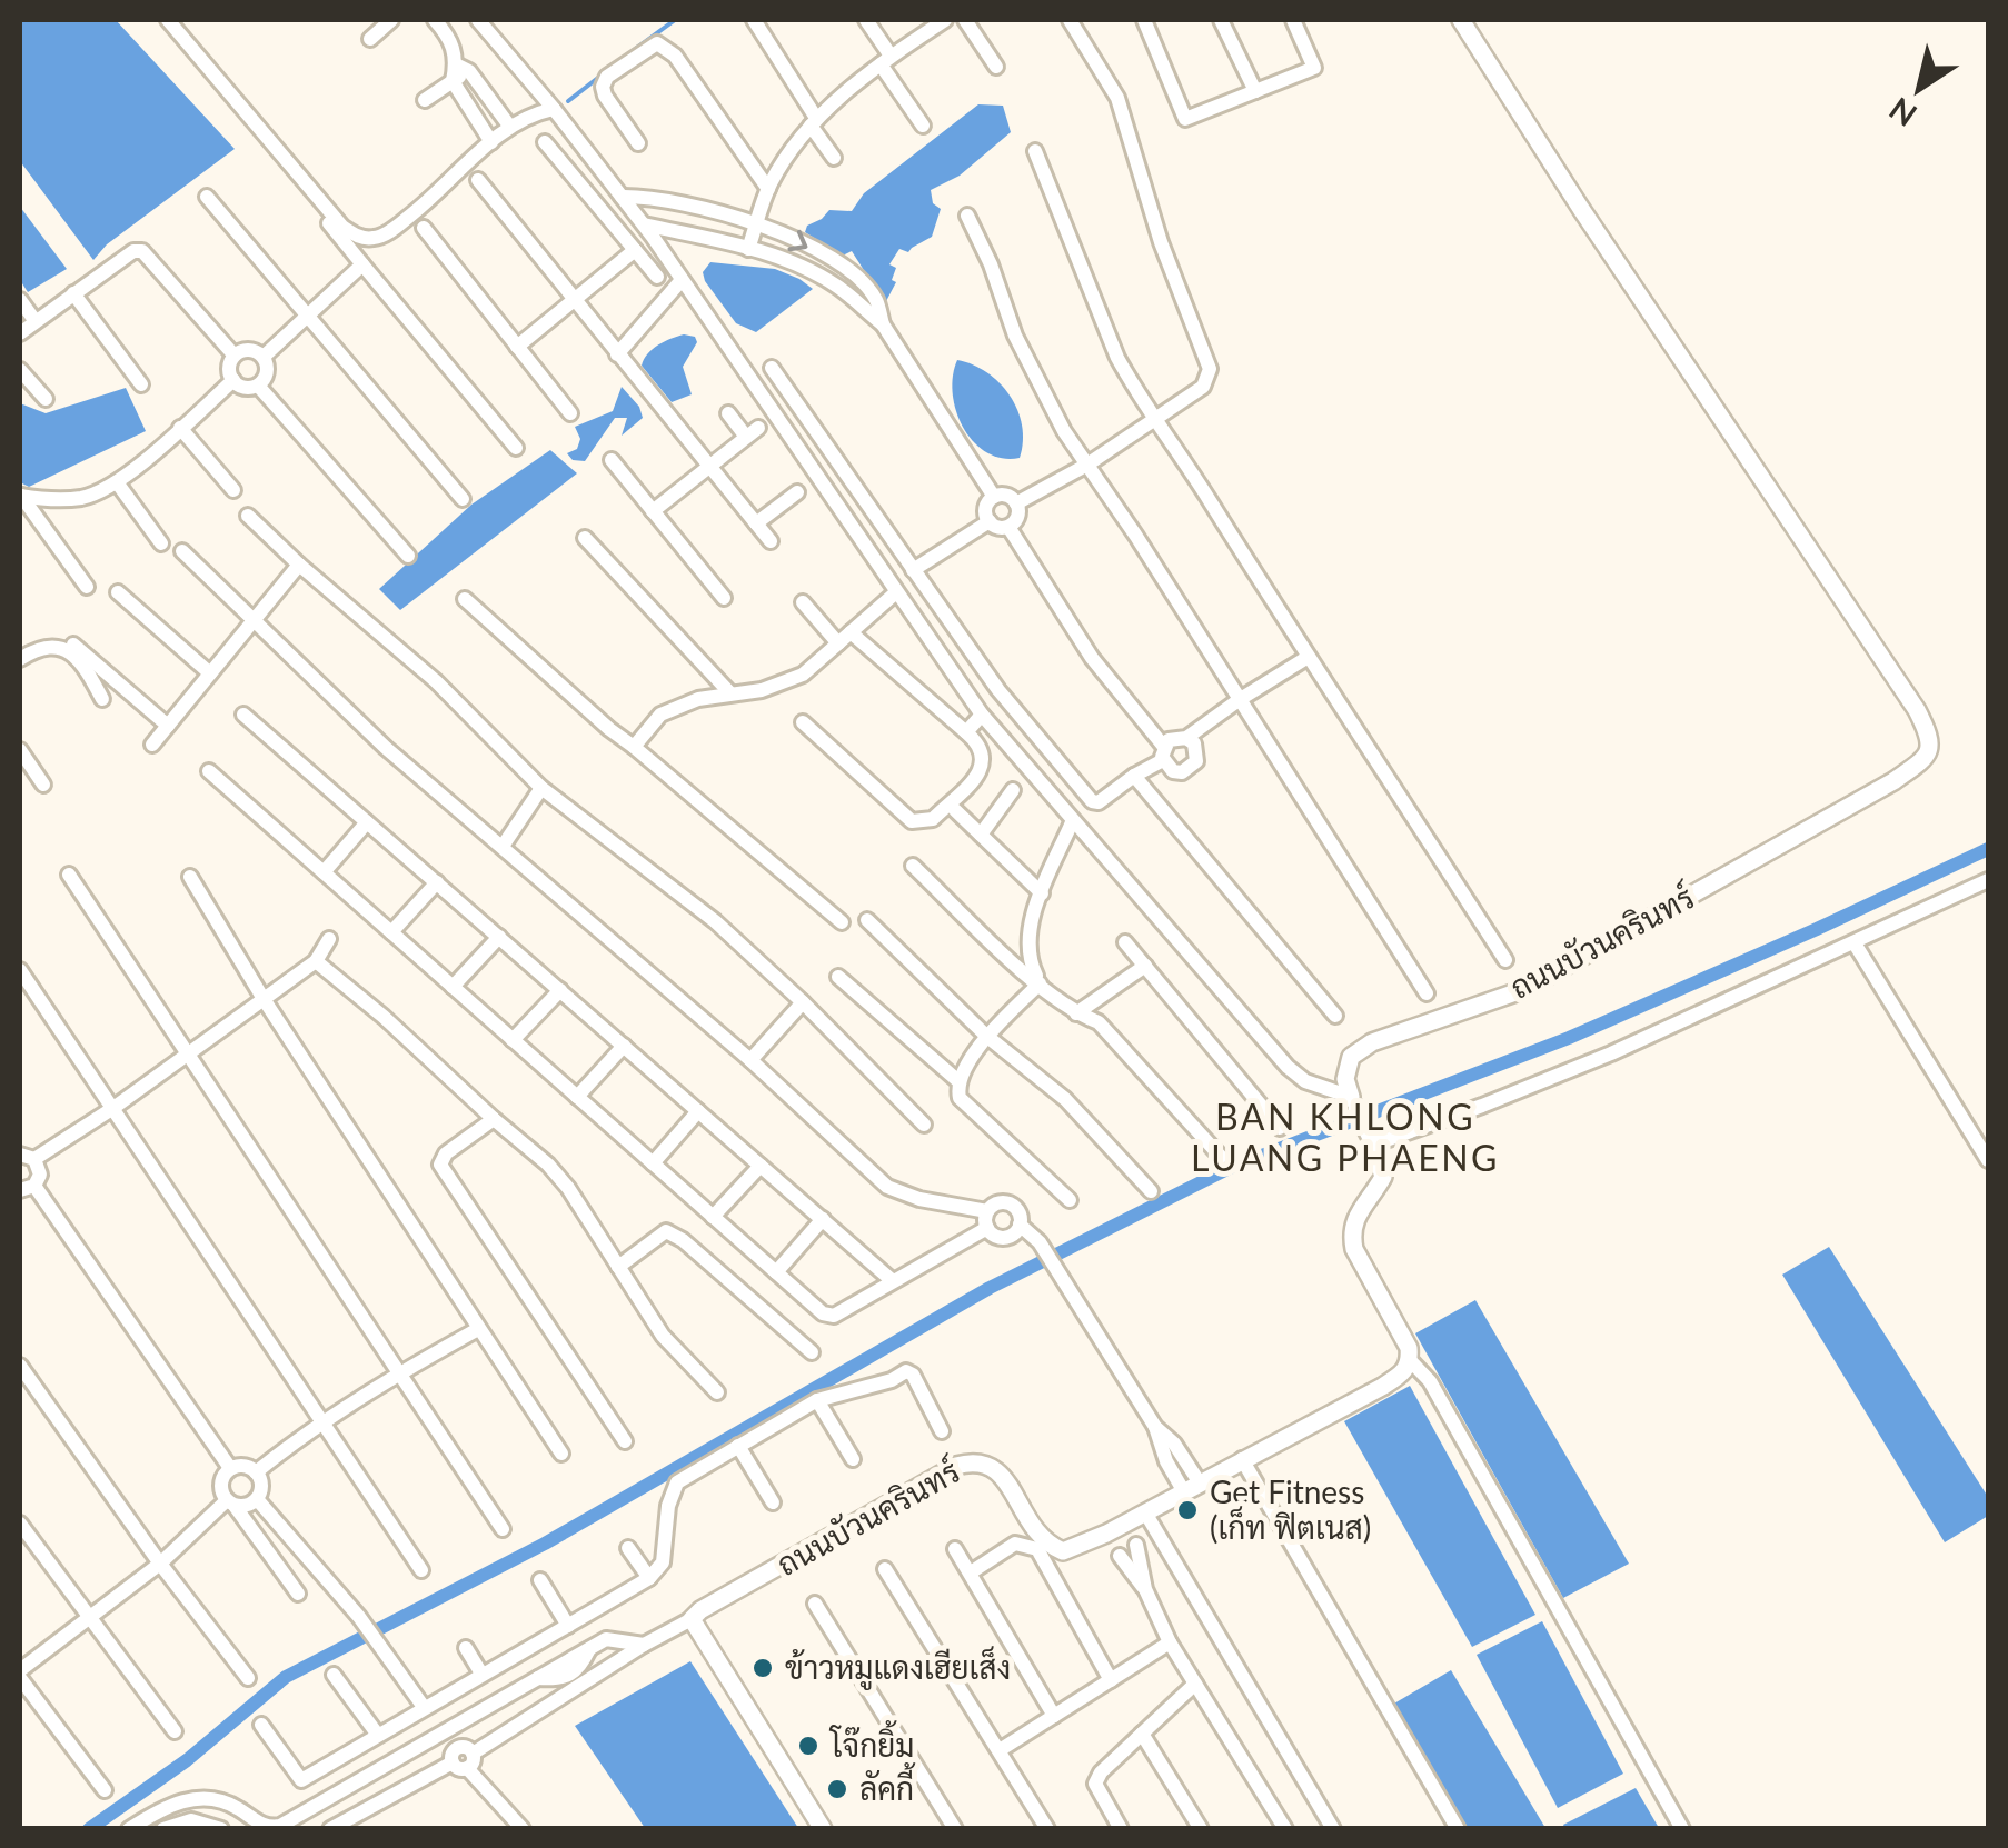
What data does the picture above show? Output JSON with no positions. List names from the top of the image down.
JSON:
{
  "streets": {
    "street": ["ถนนบัวนครินทร์"]
  },
  "districts": ["BAN KHLONG LUANG PHAENG"],
  "places": [
    "Get Fitness (เก็ท ฟิตเนส)",
    "ข้าวหมูแดงเฮียเส็ง",
    "โจ๊กยิ้ม",
    "ลัคกี้"
  ],
  "north": "bottom left"
}
